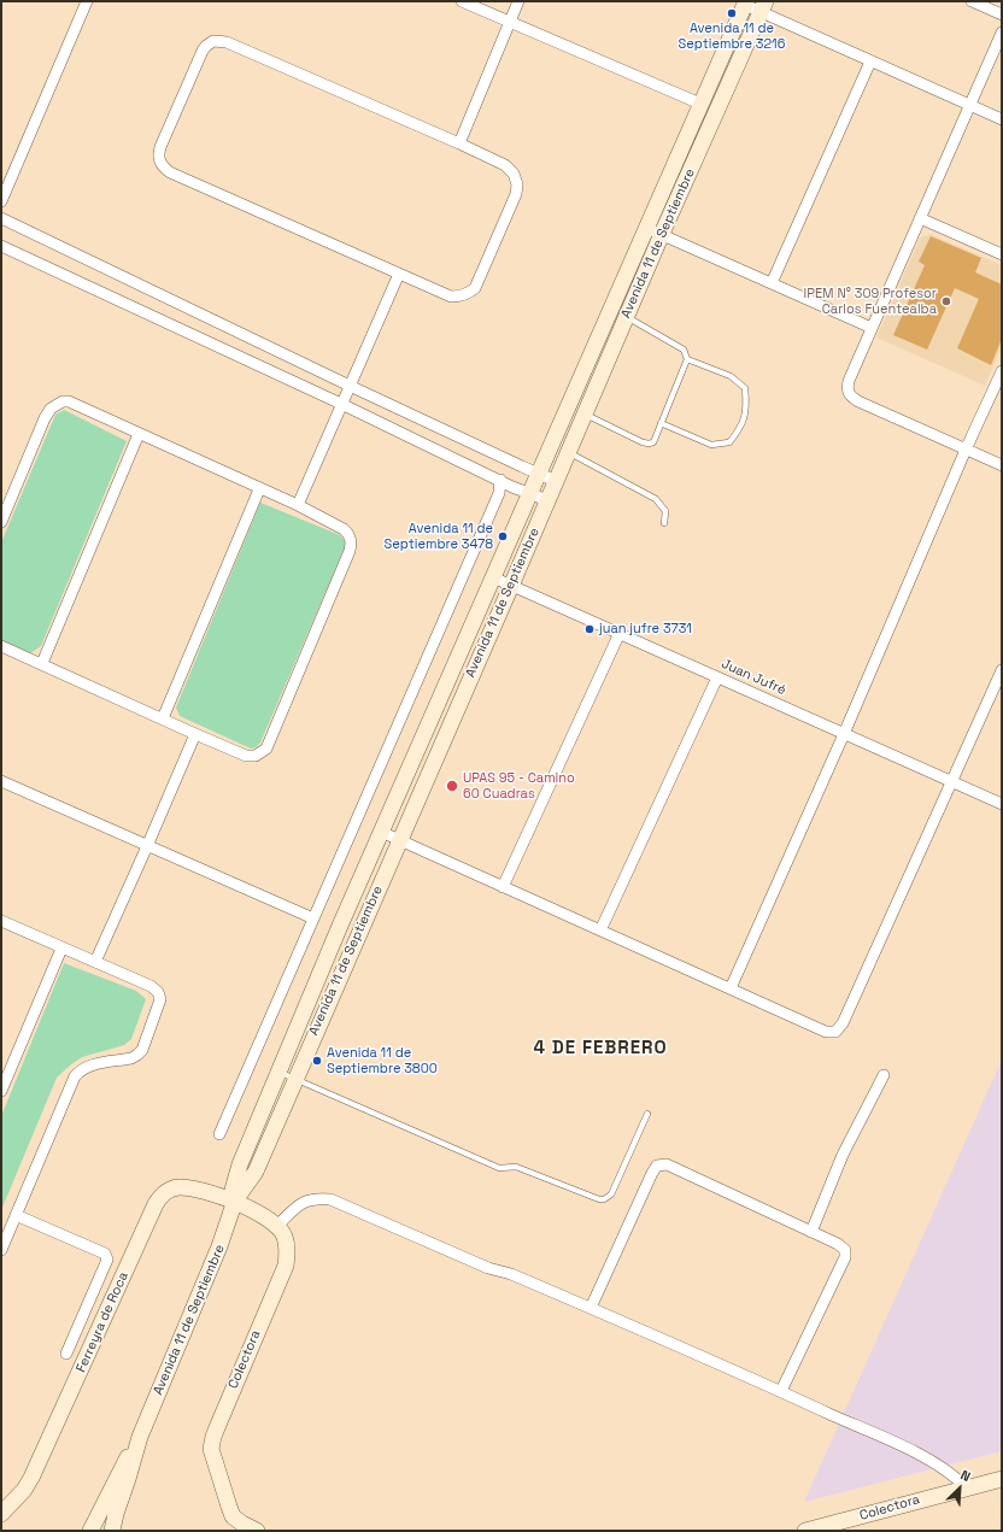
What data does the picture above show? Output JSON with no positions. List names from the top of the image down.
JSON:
{
  "streets": {
    "main road": ["Avenida 11 de Septiembre", "Ferreyra de Roca", "Colectora"],
    "street": ["Juan Jufré"]
  },
  "crossings": [
    ["Avenida 11 de Septiembre", "Juan Jufré"],
    ["Avenida 11 de Septiembre", "Ferreyra de Roca"]
  ],
  "districts": ["4 DE FEBRERO"],
  "places": [
    "Avenida 11 de Septiembre 3216",
    "IPEM N° 309 Profesor Carlos Fuentealba",
    "Avenida 11 de Septiembre 3478",
    "juan jufre 3731",
    "UPAS 95 - Camino 60 Cuadras",
    "Avenida 11 de Septiembre 3800"
  ],
  "north": "top right"
}
